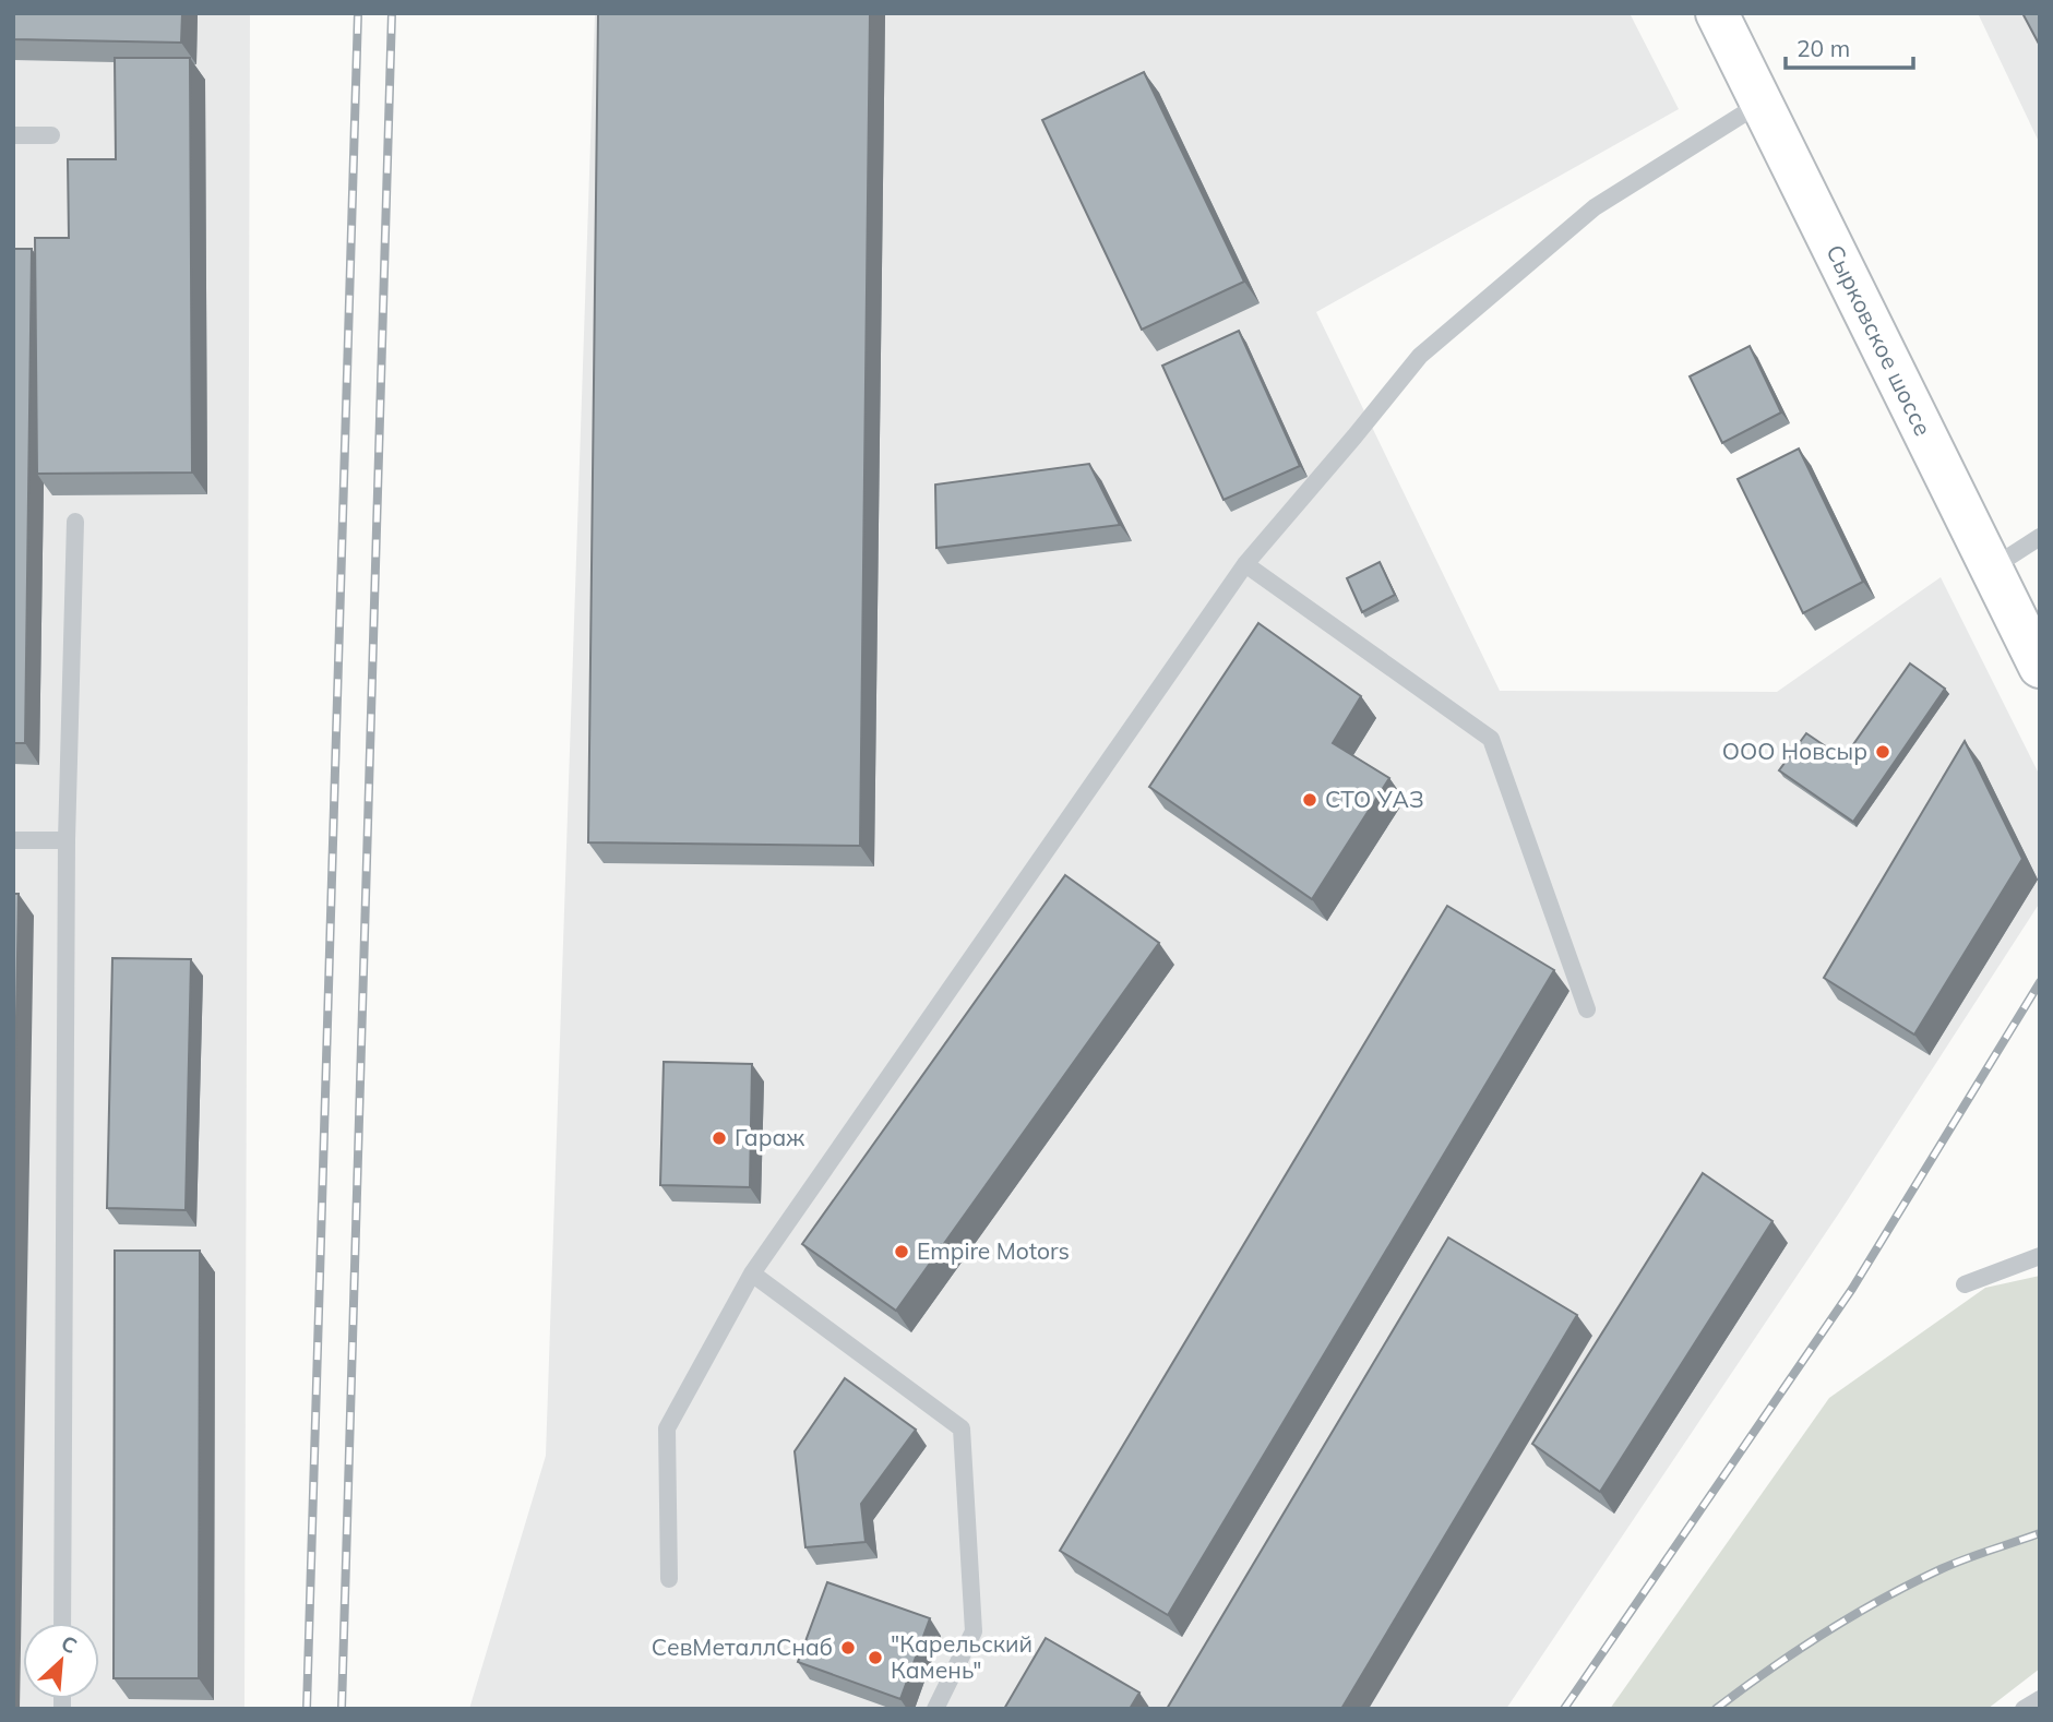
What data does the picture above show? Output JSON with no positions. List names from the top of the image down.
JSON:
{
  "streets": {
    "main road": ["Сырковское шоссе"]
  },
  "places": [
    "ООО Новсыр",
    "СТО УАЗ",
    "Гараж",
    "Empire Motors",
    "СевМеталлСнаб",
    "\"Карельский Камень\""
  ],
  "scale_bar": "20 m",
  "north": "top right"
}
